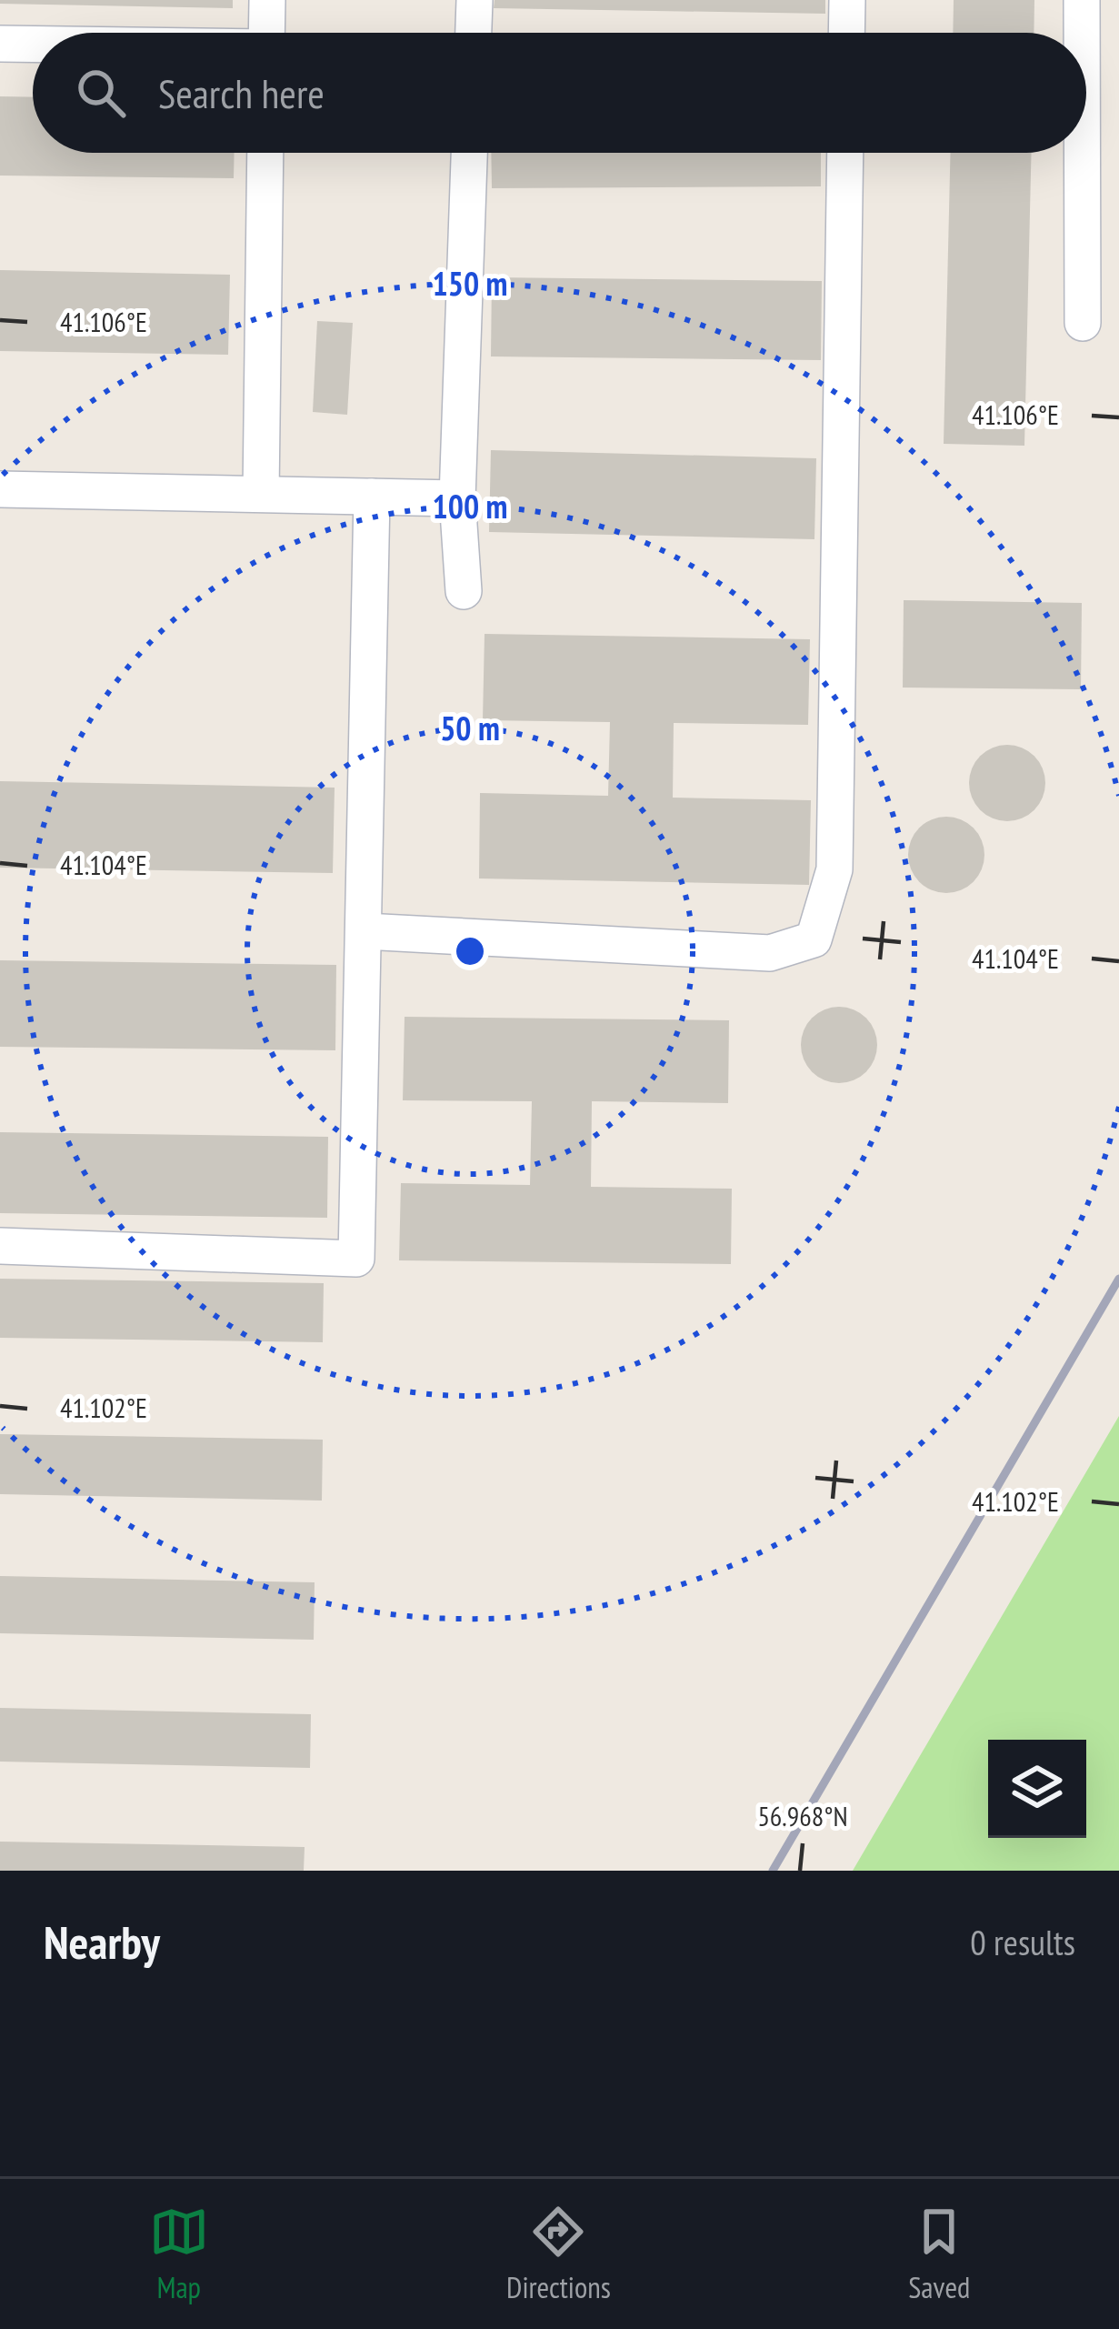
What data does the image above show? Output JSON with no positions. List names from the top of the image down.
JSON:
{
  "page": {
    "search": "Search here",
    "heading": ["Nearby", "0 results"],
    "nav": ["Map", "Directions", "Saved"]
  },
  "coordinates": [
    "41.106°E",
    "41.104°E",
    "41.102°E",
    "56.968°N"
  ],
  "rings": ["150 m", "100 m", "50 m"]
}
